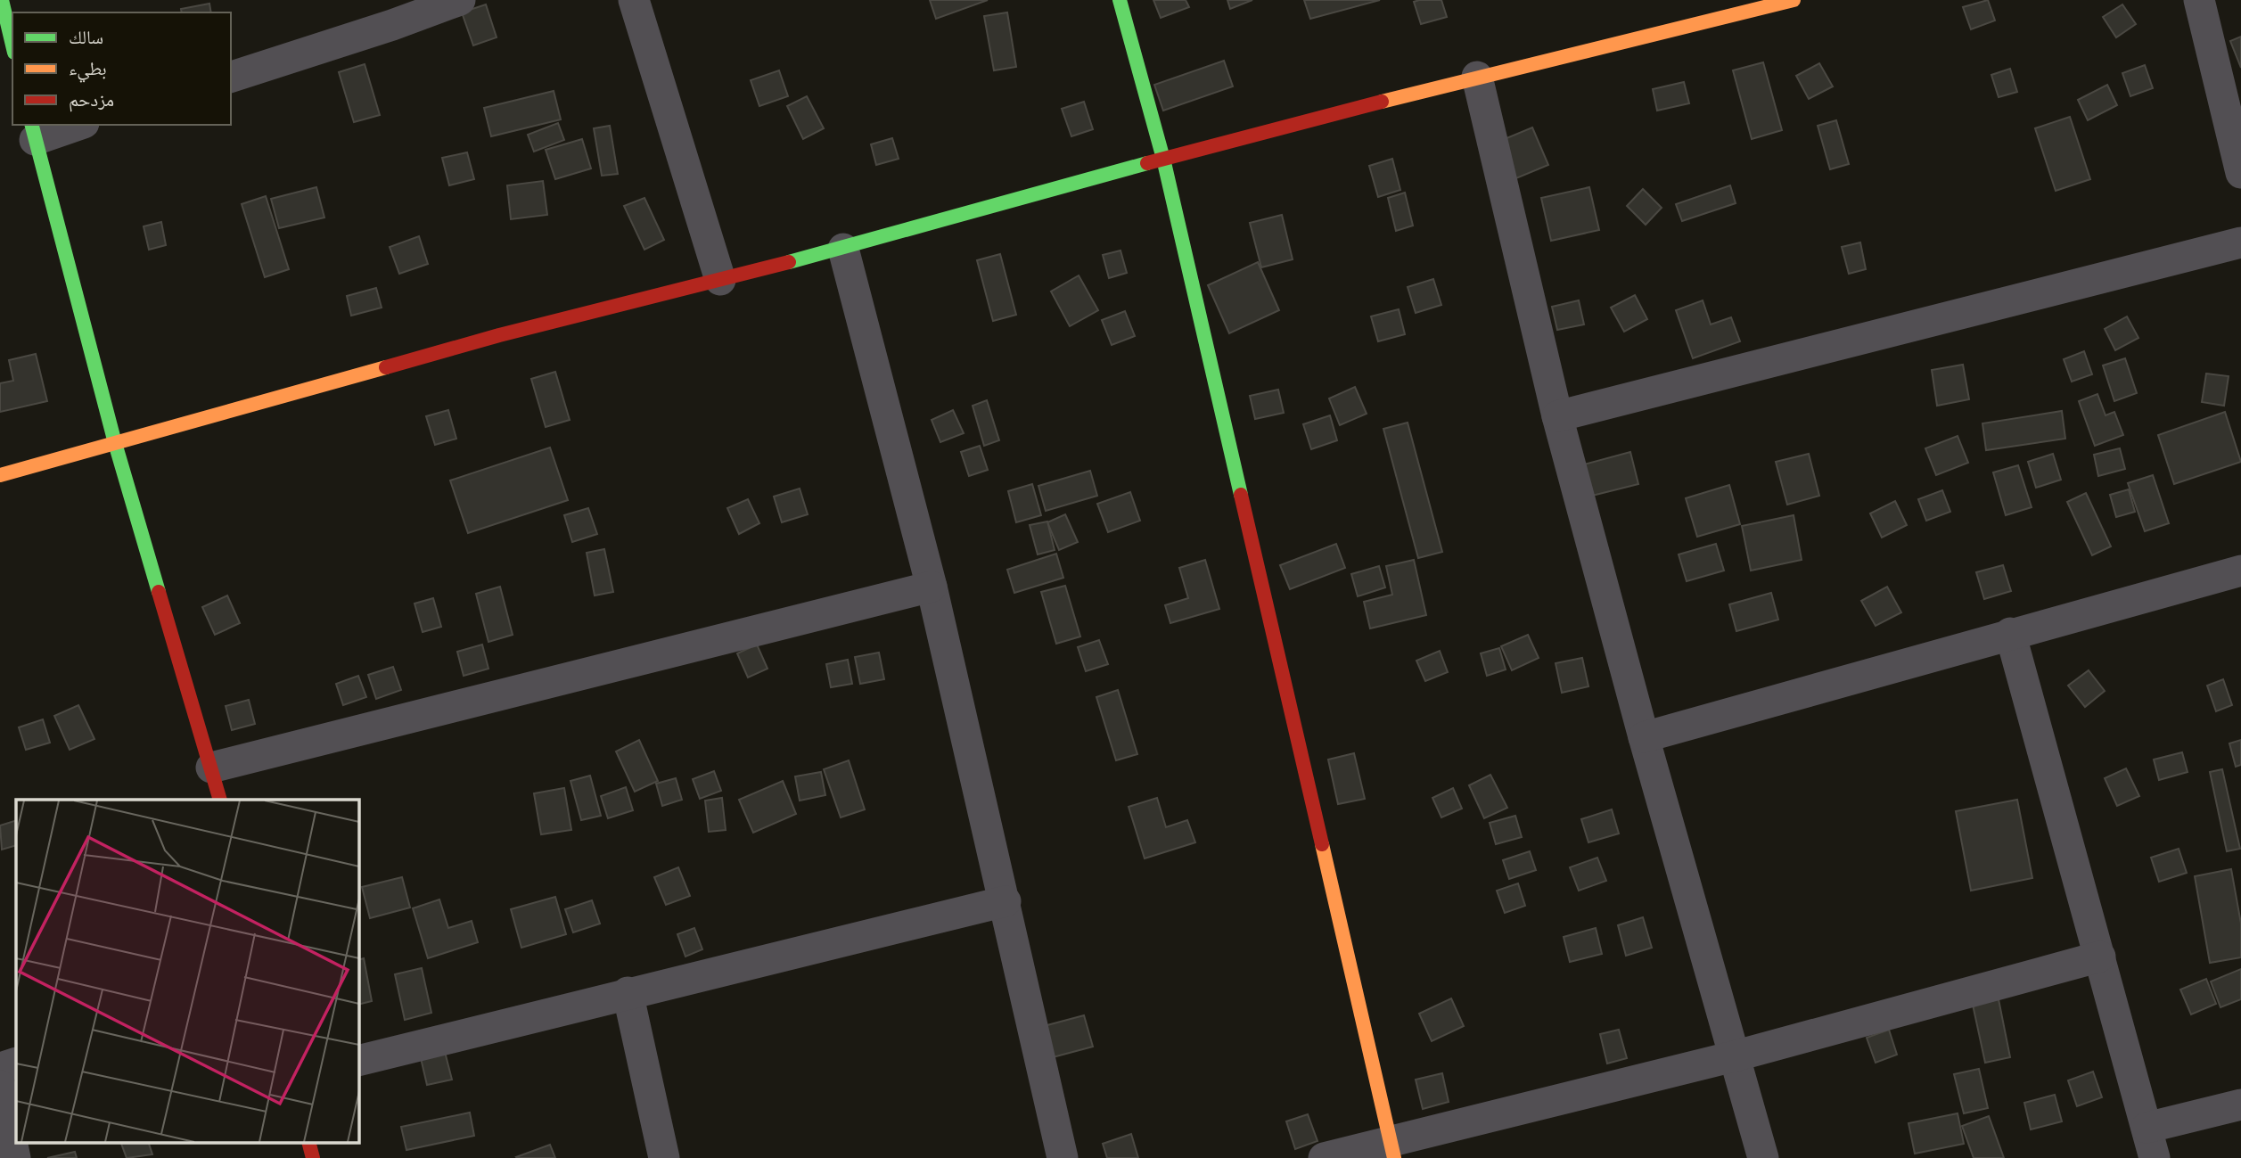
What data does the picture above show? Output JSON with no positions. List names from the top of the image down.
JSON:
{
  "legend": ["سالك", "بطيء", "مزدحم"]
}
